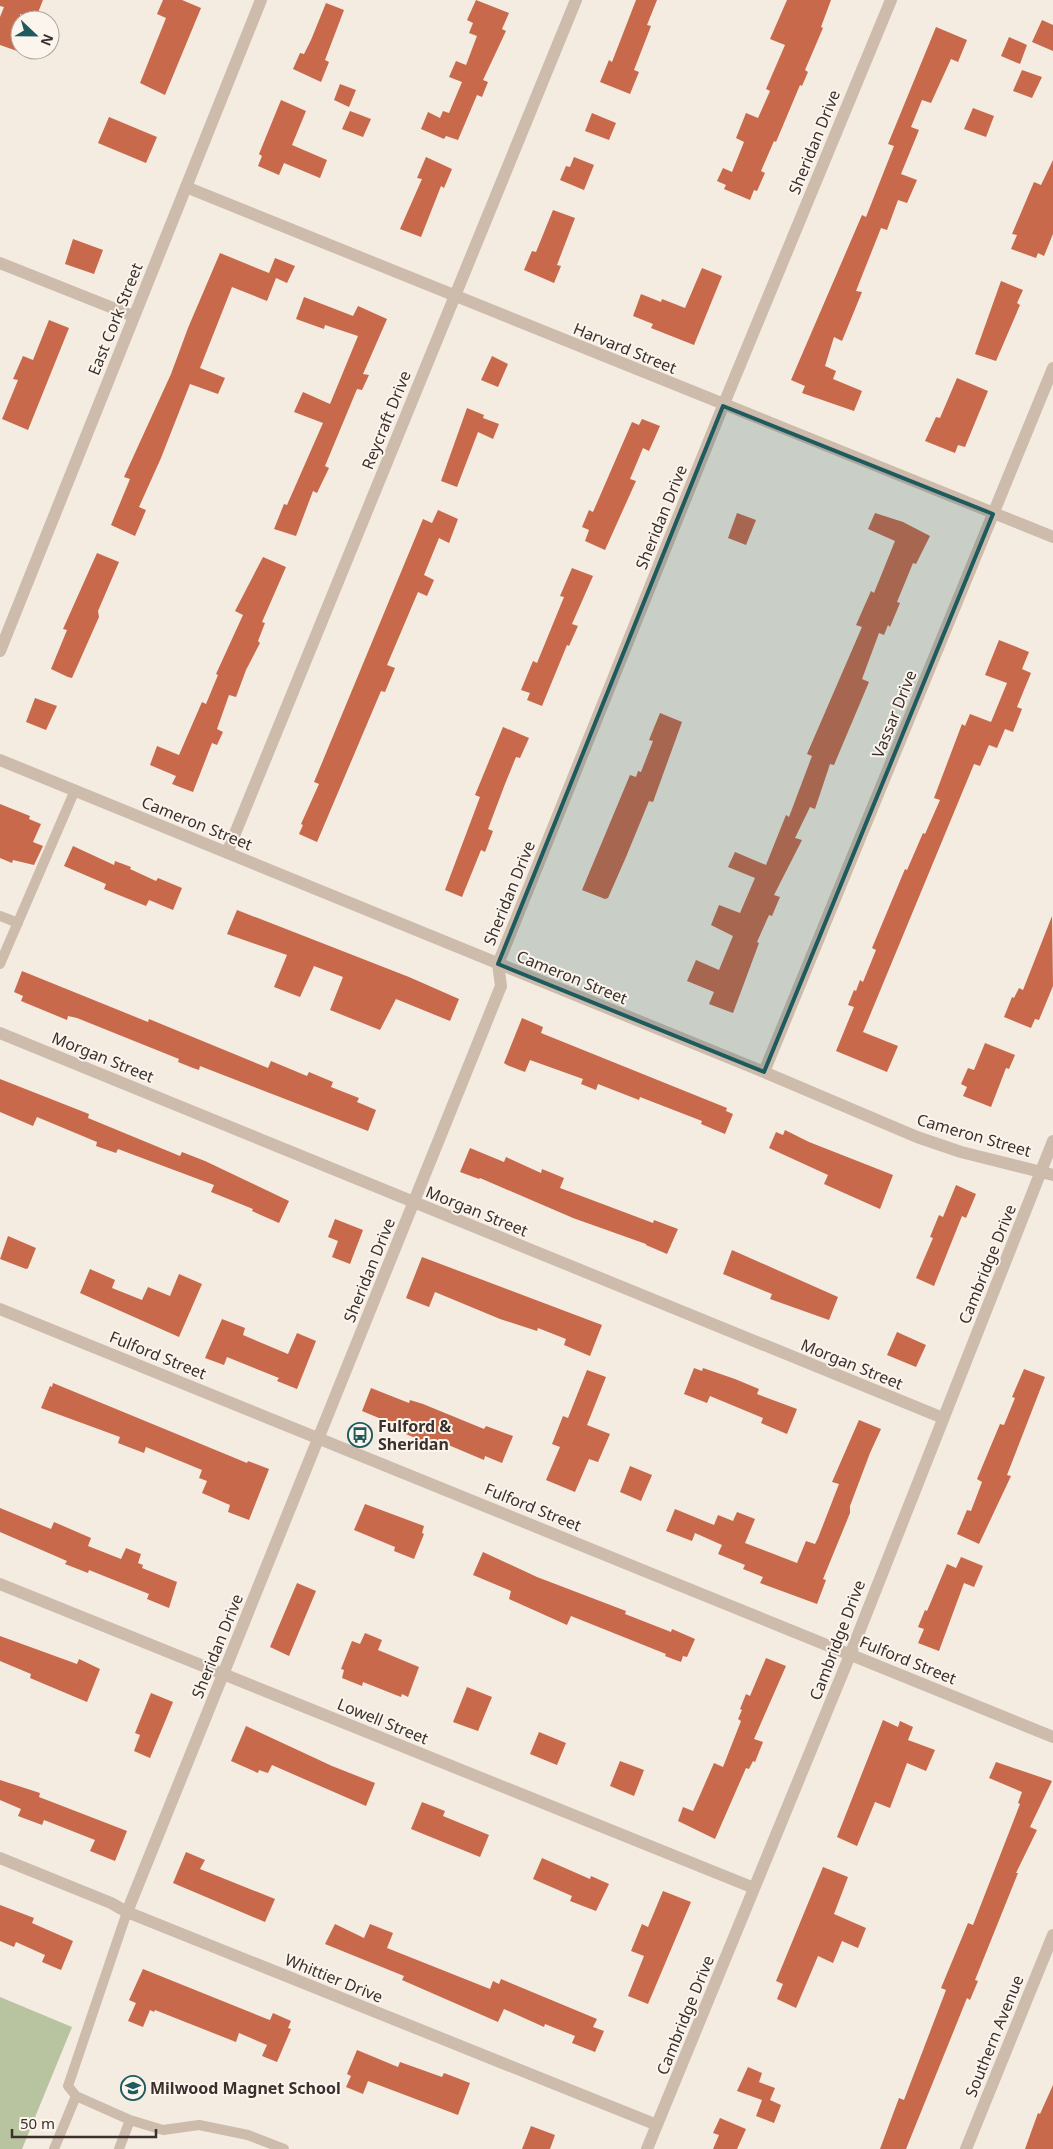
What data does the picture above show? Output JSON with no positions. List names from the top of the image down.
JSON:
{
  "streets": {
    "street": [
      "Sheridan Drive",
      "East Cork Street",
      "Harvard Street",
      "Reycraft Drive",
      "Vassar Drive",
      "Cameron Street",
      "Morgan Street",
      "Cambridge Drive",
      "Fulford Street",
      "Lowell Street",
      "Whittier Drive",
      "Southern Avenue"
    ]
  },
  "crossings": [
    ["Sheridan Drive", "Harvard Street"],
    ["Sheridan Drive", "Cameron Street"],
    ["Sheridan Drive", "Morgan Street"],
    ["Sheridan Drive", "Fulford Street"],
    ["Sheridan Drive", "Lowell Street"],
    ["Sheridan Drive", "Whittier Drive"],
    ["East Cork Street", "Harvard Street"],
    ["Harvard Street", "Reycraft Drive"],
    ["Harvard Street", "Vassar Drive"],
    ["Reycraft Drive", "Cameron Street"],
    ["Vassar Drive", "Cameron Street"],
    ["Cameron Street", "Cambridge Drive"],
    ["Morgan Street", "Cambridge Drive"],
    ["Cambridge Drive", "Fulford Street"],
    ["Cambridge Drive", "Lowell Street"],
    ["Cambridge Drive", "Whittier Drive"]
  ],
  "places": {
    "bus stop": ["Fulford & Sheridan"],
    "school or university": ["Milwood Magnet School"]
  },
  "scale_bar": "50 m",
  "north": "right"
}
